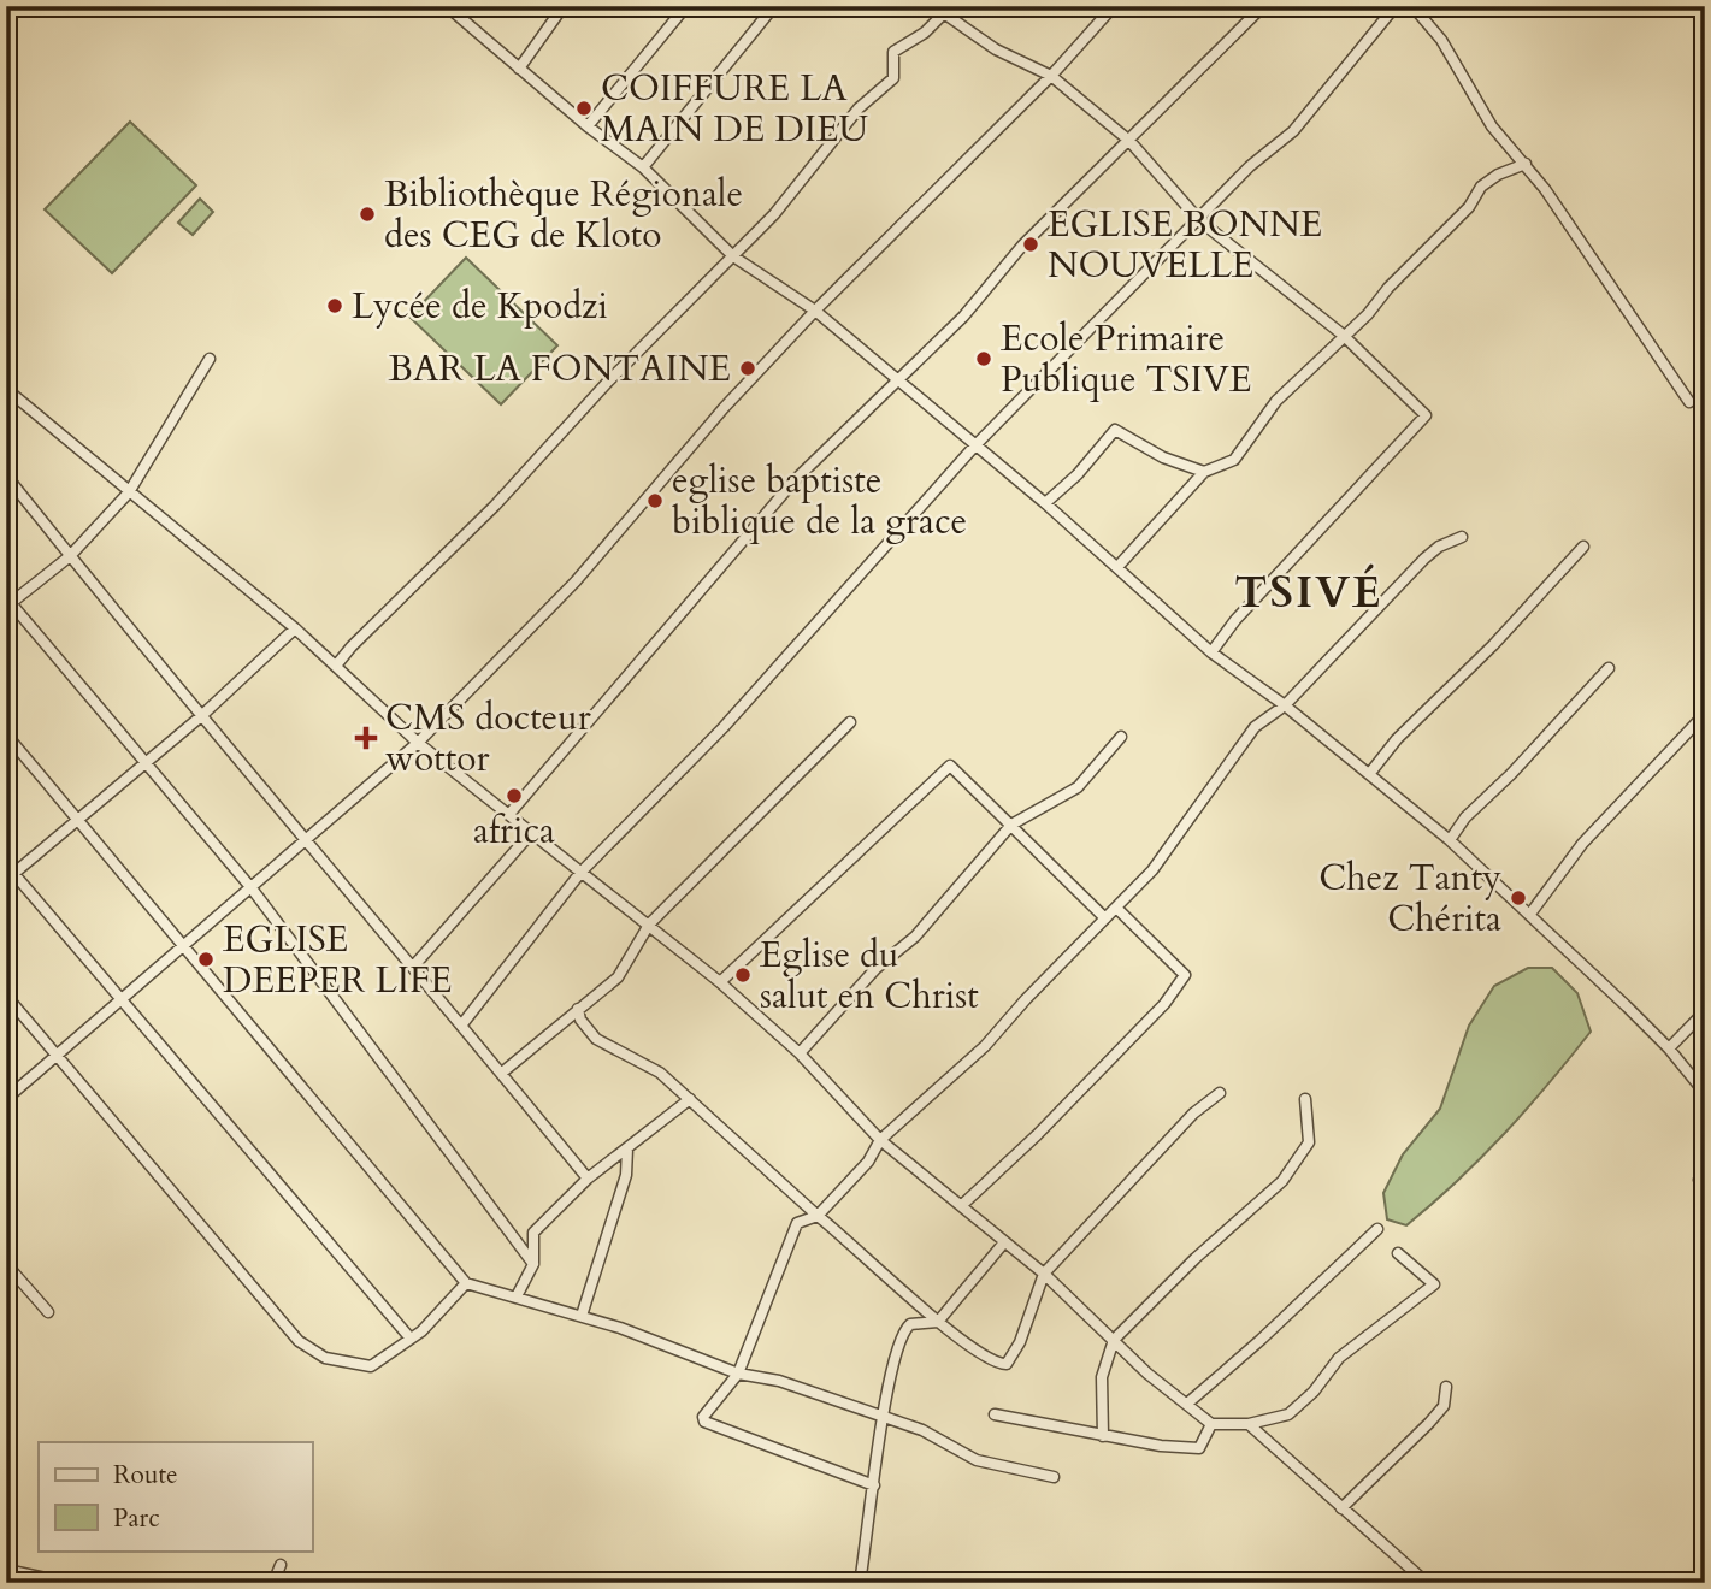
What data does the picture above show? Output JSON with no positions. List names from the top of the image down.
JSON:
{
  "districts": ["TSIVÉ"],
  "places": {
    "other": [
      "COIFFURE LA MAIN DE DIEU",
      "Bibliothèque Régionale des CEG de Kloto",
      "EGLISE BONNE NOUVELLE",
      "Lycée de Kpodzi",
      "Ecole Primaire Publique TSIVE",
      "BAR LA FONTAINE",
      "eglise baptiste biblique de la grace",
      "africa",
      "Chez Tanty Chérita",
      "EGLISE DEEPER LIFE",
      "Eglise du salut en Christ"
    ],
    "health": ["CMS docteur wottor"]
  },
  "legend": ["Route", "Parc"]
}
